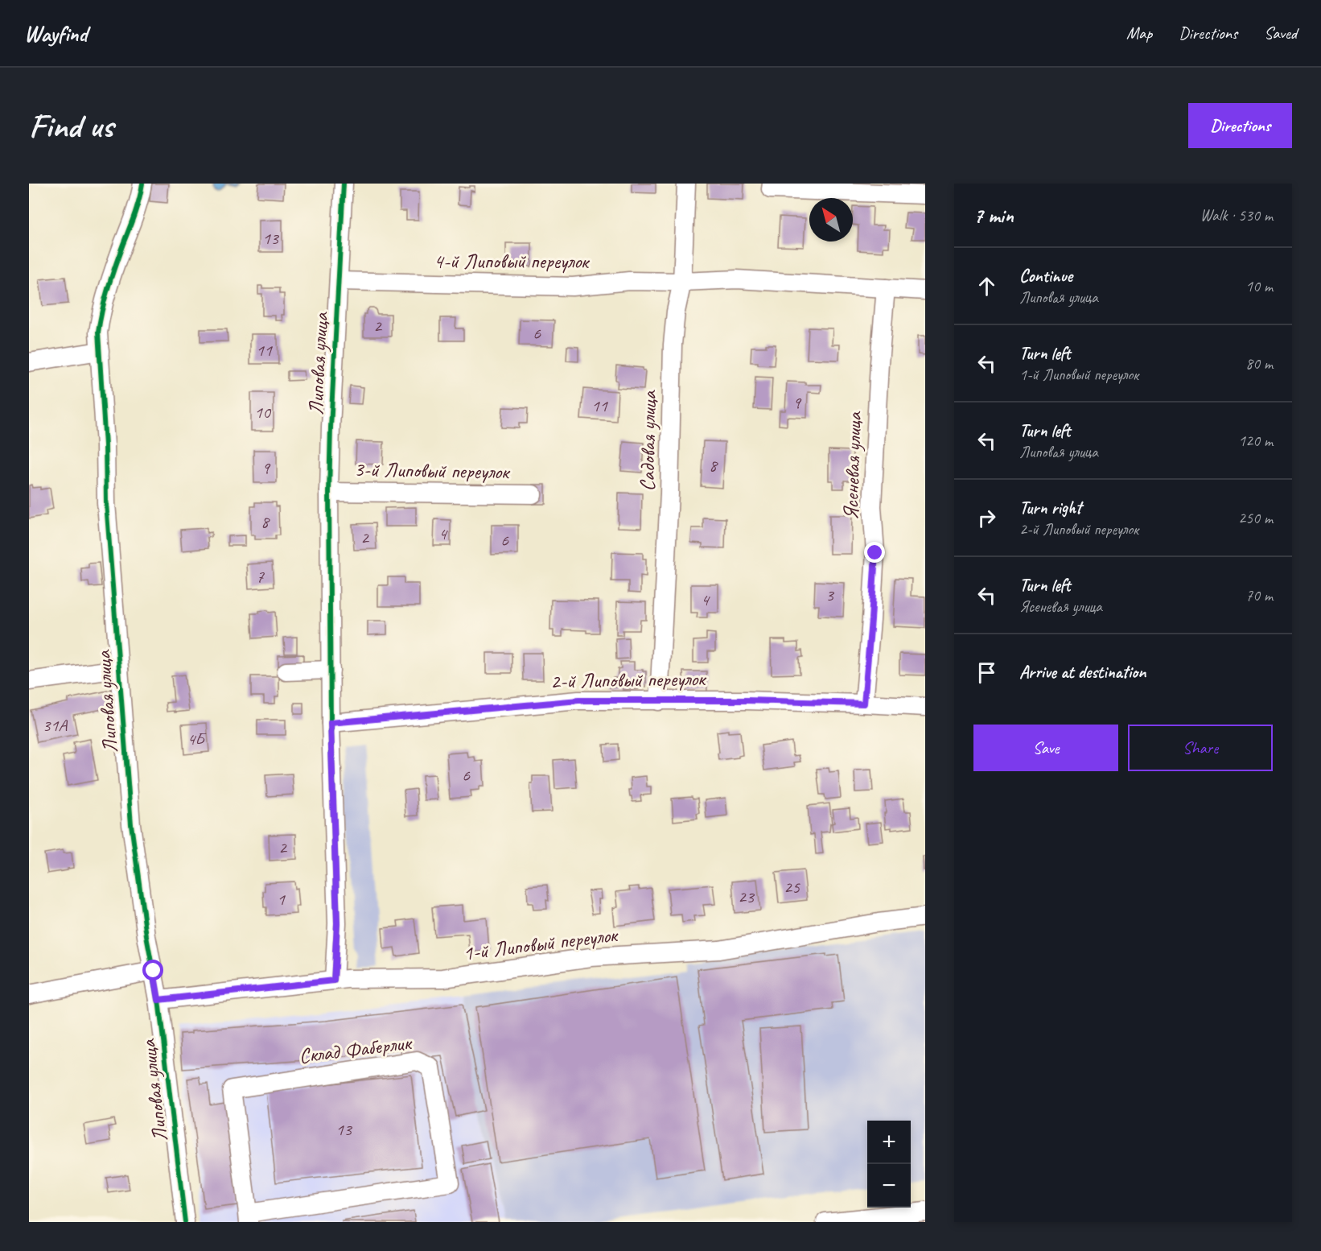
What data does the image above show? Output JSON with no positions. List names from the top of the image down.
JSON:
{
  "streets": {
    "street": [
      "4-й Липовый переулок",
      "Липовая улица",
      "Садовая улица",
      "Ясеневая улица",
      "3-й Липовый переулок",
      "2-й Липовый переулок",
      "1-й Липовый переулок",
      "Склад Фаберлик"
    ]
  },
  "crossings": [
    ["4-й Липовый переулок", "Липовая улица"],
    ["4-й Липовый переулок", "Садовая улица"],
    ["4-й Липовый переулок", "Ясеневая улица"],
    ["Липовая улица", "3-й Липовый переулок"],
    ["Липовая улица", "2-й Липовый переулок"],
    ["Липовая улица", "1-й Липовый переулок"],
    ["Садовая улица", "2-й Липовый переулок"],
    ["Ясеневая улица", "2-й Липовый переулок"]
  ],
  "house_numbers": [
    "13",
    "2",
    "6",
    "11",
    "9",
    "11",
    "10",
    "8",
    "9",
    "8",
    "4",
    "2",
    "6",
    "7",
    "3",
    "4",
    "31А",
    "4Б",
    "6",
    "2",
    "25",
    "23",
    "1",
    "13"
  ],
  "north": "top left",
  "page": {
    "header": "Wayfind",
    "nav": ["Map", "Directions", "Saved"],
    "buttons": [
      "Directions",
      ["Save", "Share"]
    ],
    "title": "Find us",
    "heading": ["7 min", "Walk · 530 m"],
    "list": [
      ["Continue", "Липовая улица", "10 m"],
      ["Turn left", "1-й Липовый переулок", "80 m"],
      ["Turn left", "Липовая улица", "120 m"],
      ["Turn right", "2-й Липовый переулок", "250 m"],
      ["Turn left", "Ясеневая улица", "70 m"],
      "Arrive at destination"
    ],
    "map_buttons": ["+", "−"]
  }
}
